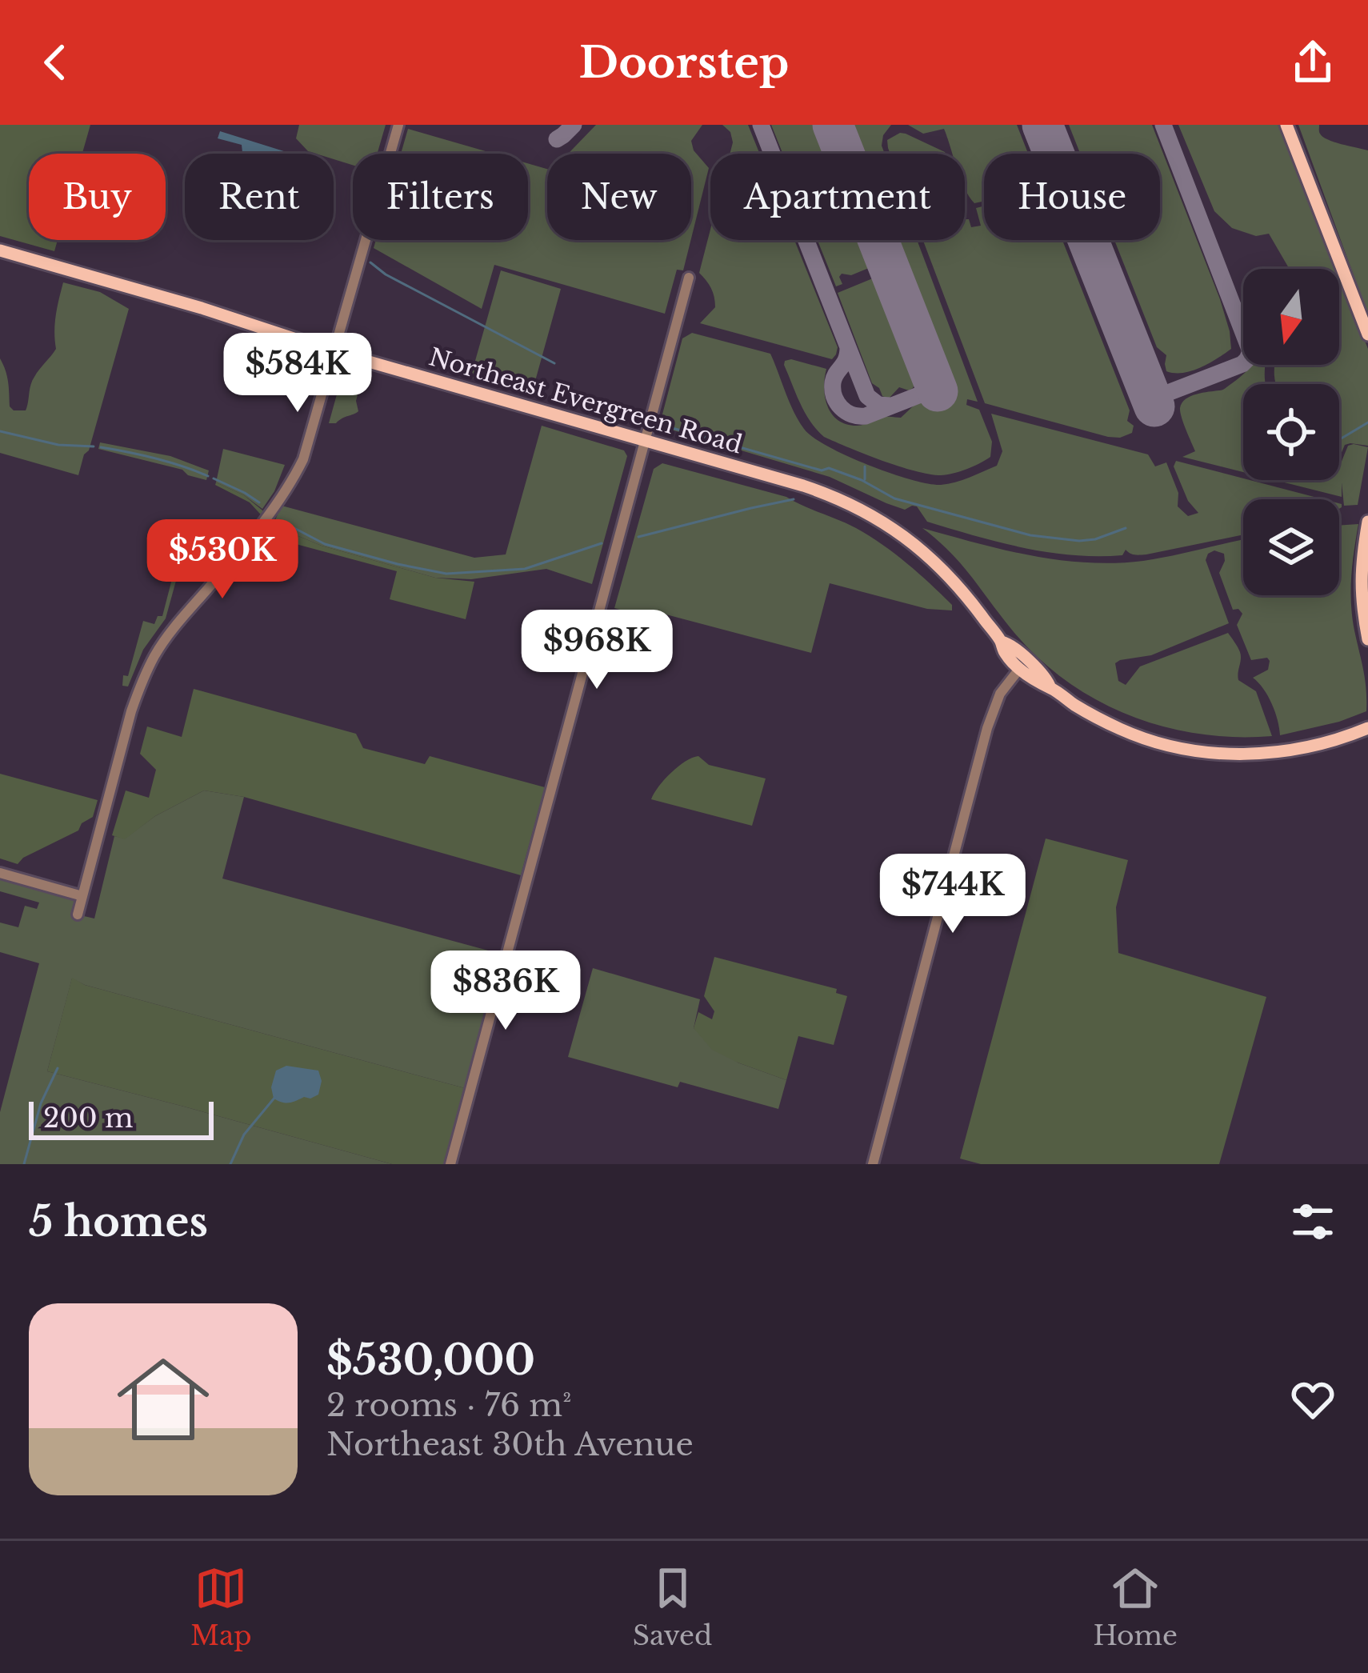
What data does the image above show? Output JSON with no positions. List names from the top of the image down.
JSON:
{
  "streets": {
    "main road": ["Northeast Evergreen Road"]
  },
  "scale_bar": "200 m",
  "north": "bottom",
  "page": {
    "header": "Doorstep",
    "chip": [
      "Buy",
      "Rent",
      "Filters",
      "New",
      "Apartment",
      "House"
    ],
    "price": [
      "$584K",
      "$530K",
      "$968K",
      "$744K",
      "$836K"
    ],
    "scale": "200 m",
    "heading": "5 homes",
    "list": [
      {
        "name": "$530,000",
        "note": "2 rooms · 76 m² · Northeast 30th Avenue"
      }
    ],
    "tabs": ["Map", "Saved", "Home"]
  }
}
